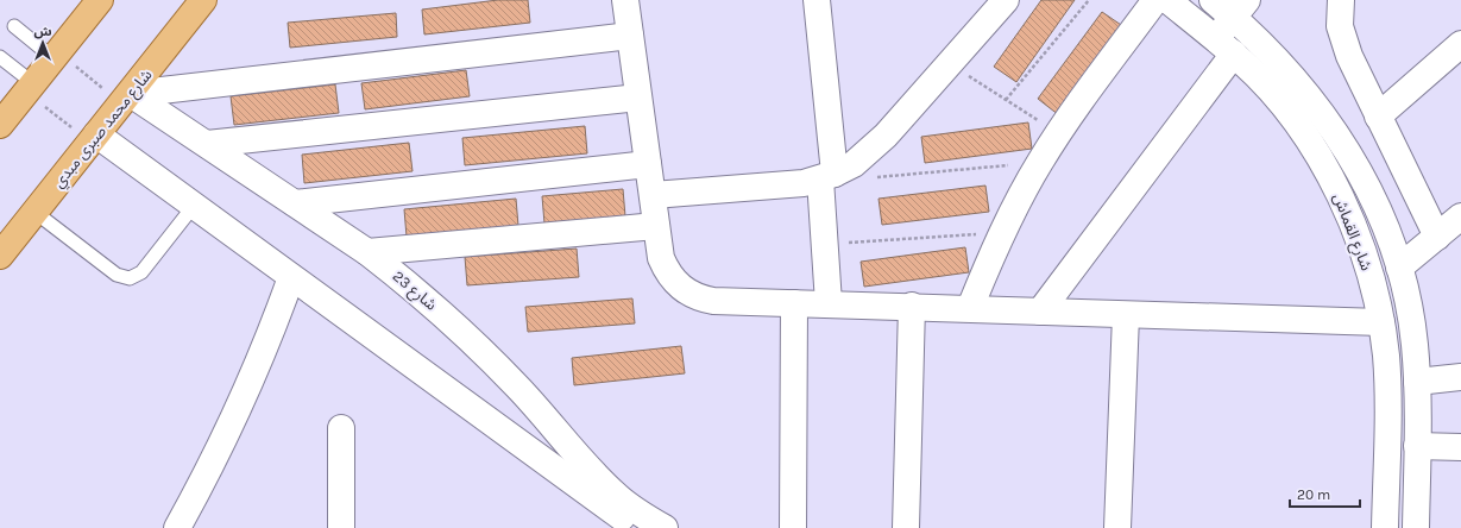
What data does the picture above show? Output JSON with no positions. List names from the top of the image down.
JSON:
{
  "streets": {
    "main road": ["شارع محمد صبرى مبدي"],
    "street": ["شارع القماش", "شارع 23"]
  },
  "crossings": [
    ["شارع محمد صبرى مبدي", "شارع 23"]
  ],
  "scale_bar": "20 m",
  "north": "top"
}
